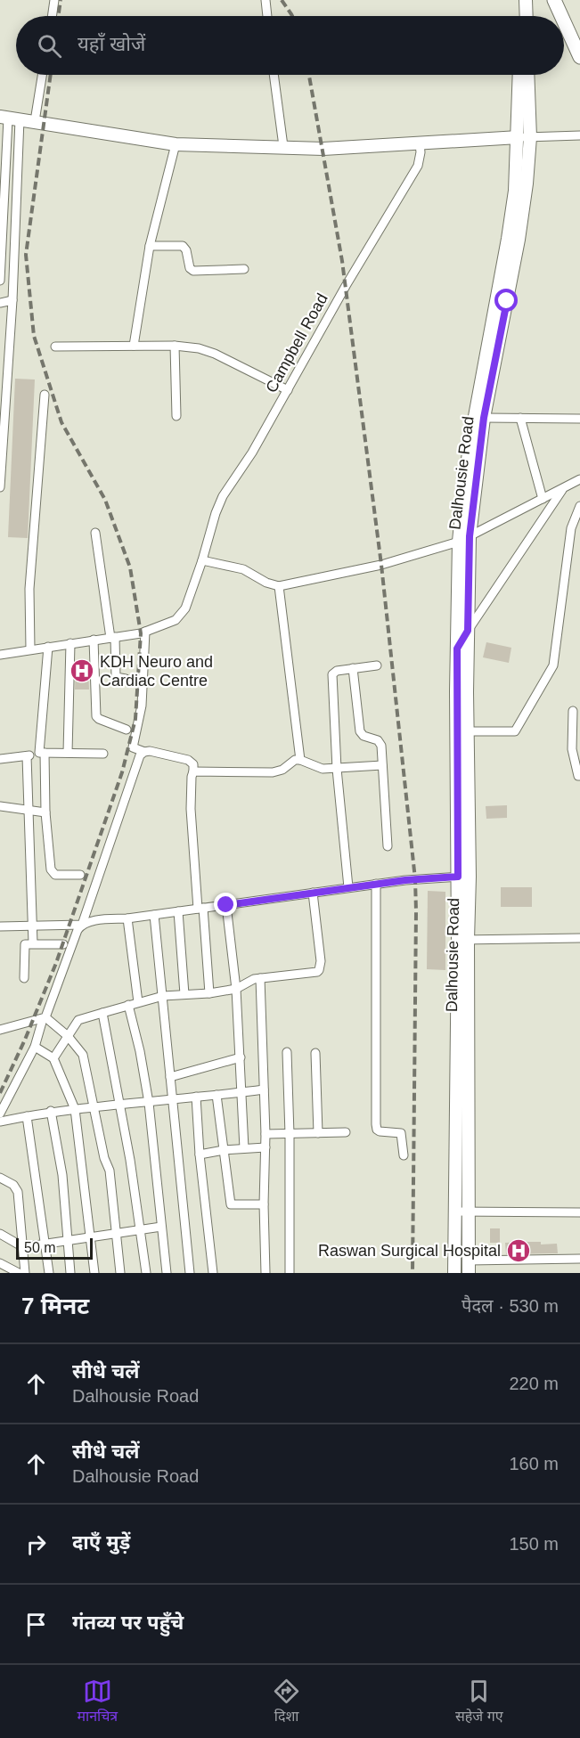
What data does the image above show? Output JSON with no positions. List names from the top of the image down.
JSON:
{
  "streets": {
    "street": ["Campbell Road", "Dalhousie Road"]
  },
  "places": {
    "hospital": ["KDH Neuro and Cardiac Centre", "Raswan Surgical Hospital"]
  },
  "scale_bar": "50 m",
  "page": {
    "search": "यहाँ खोजें",
    "scale": "50 m",
    "heading": ["7 मिनट", "पैदल · 530 m"],
    "list": [
      ["सीधे चलें", "Dalhousie Road", "220 m"],
      ["सीधे चलें", "Dalhousie Road", "160 m"],
      ["दाएँ मुड़ें", "150 m"],
      "गंतव्य पर पहुँचे"
    ],
    "nav": ["मानचित्र", "दिशा", "सहेजे गए"]
  }
}
